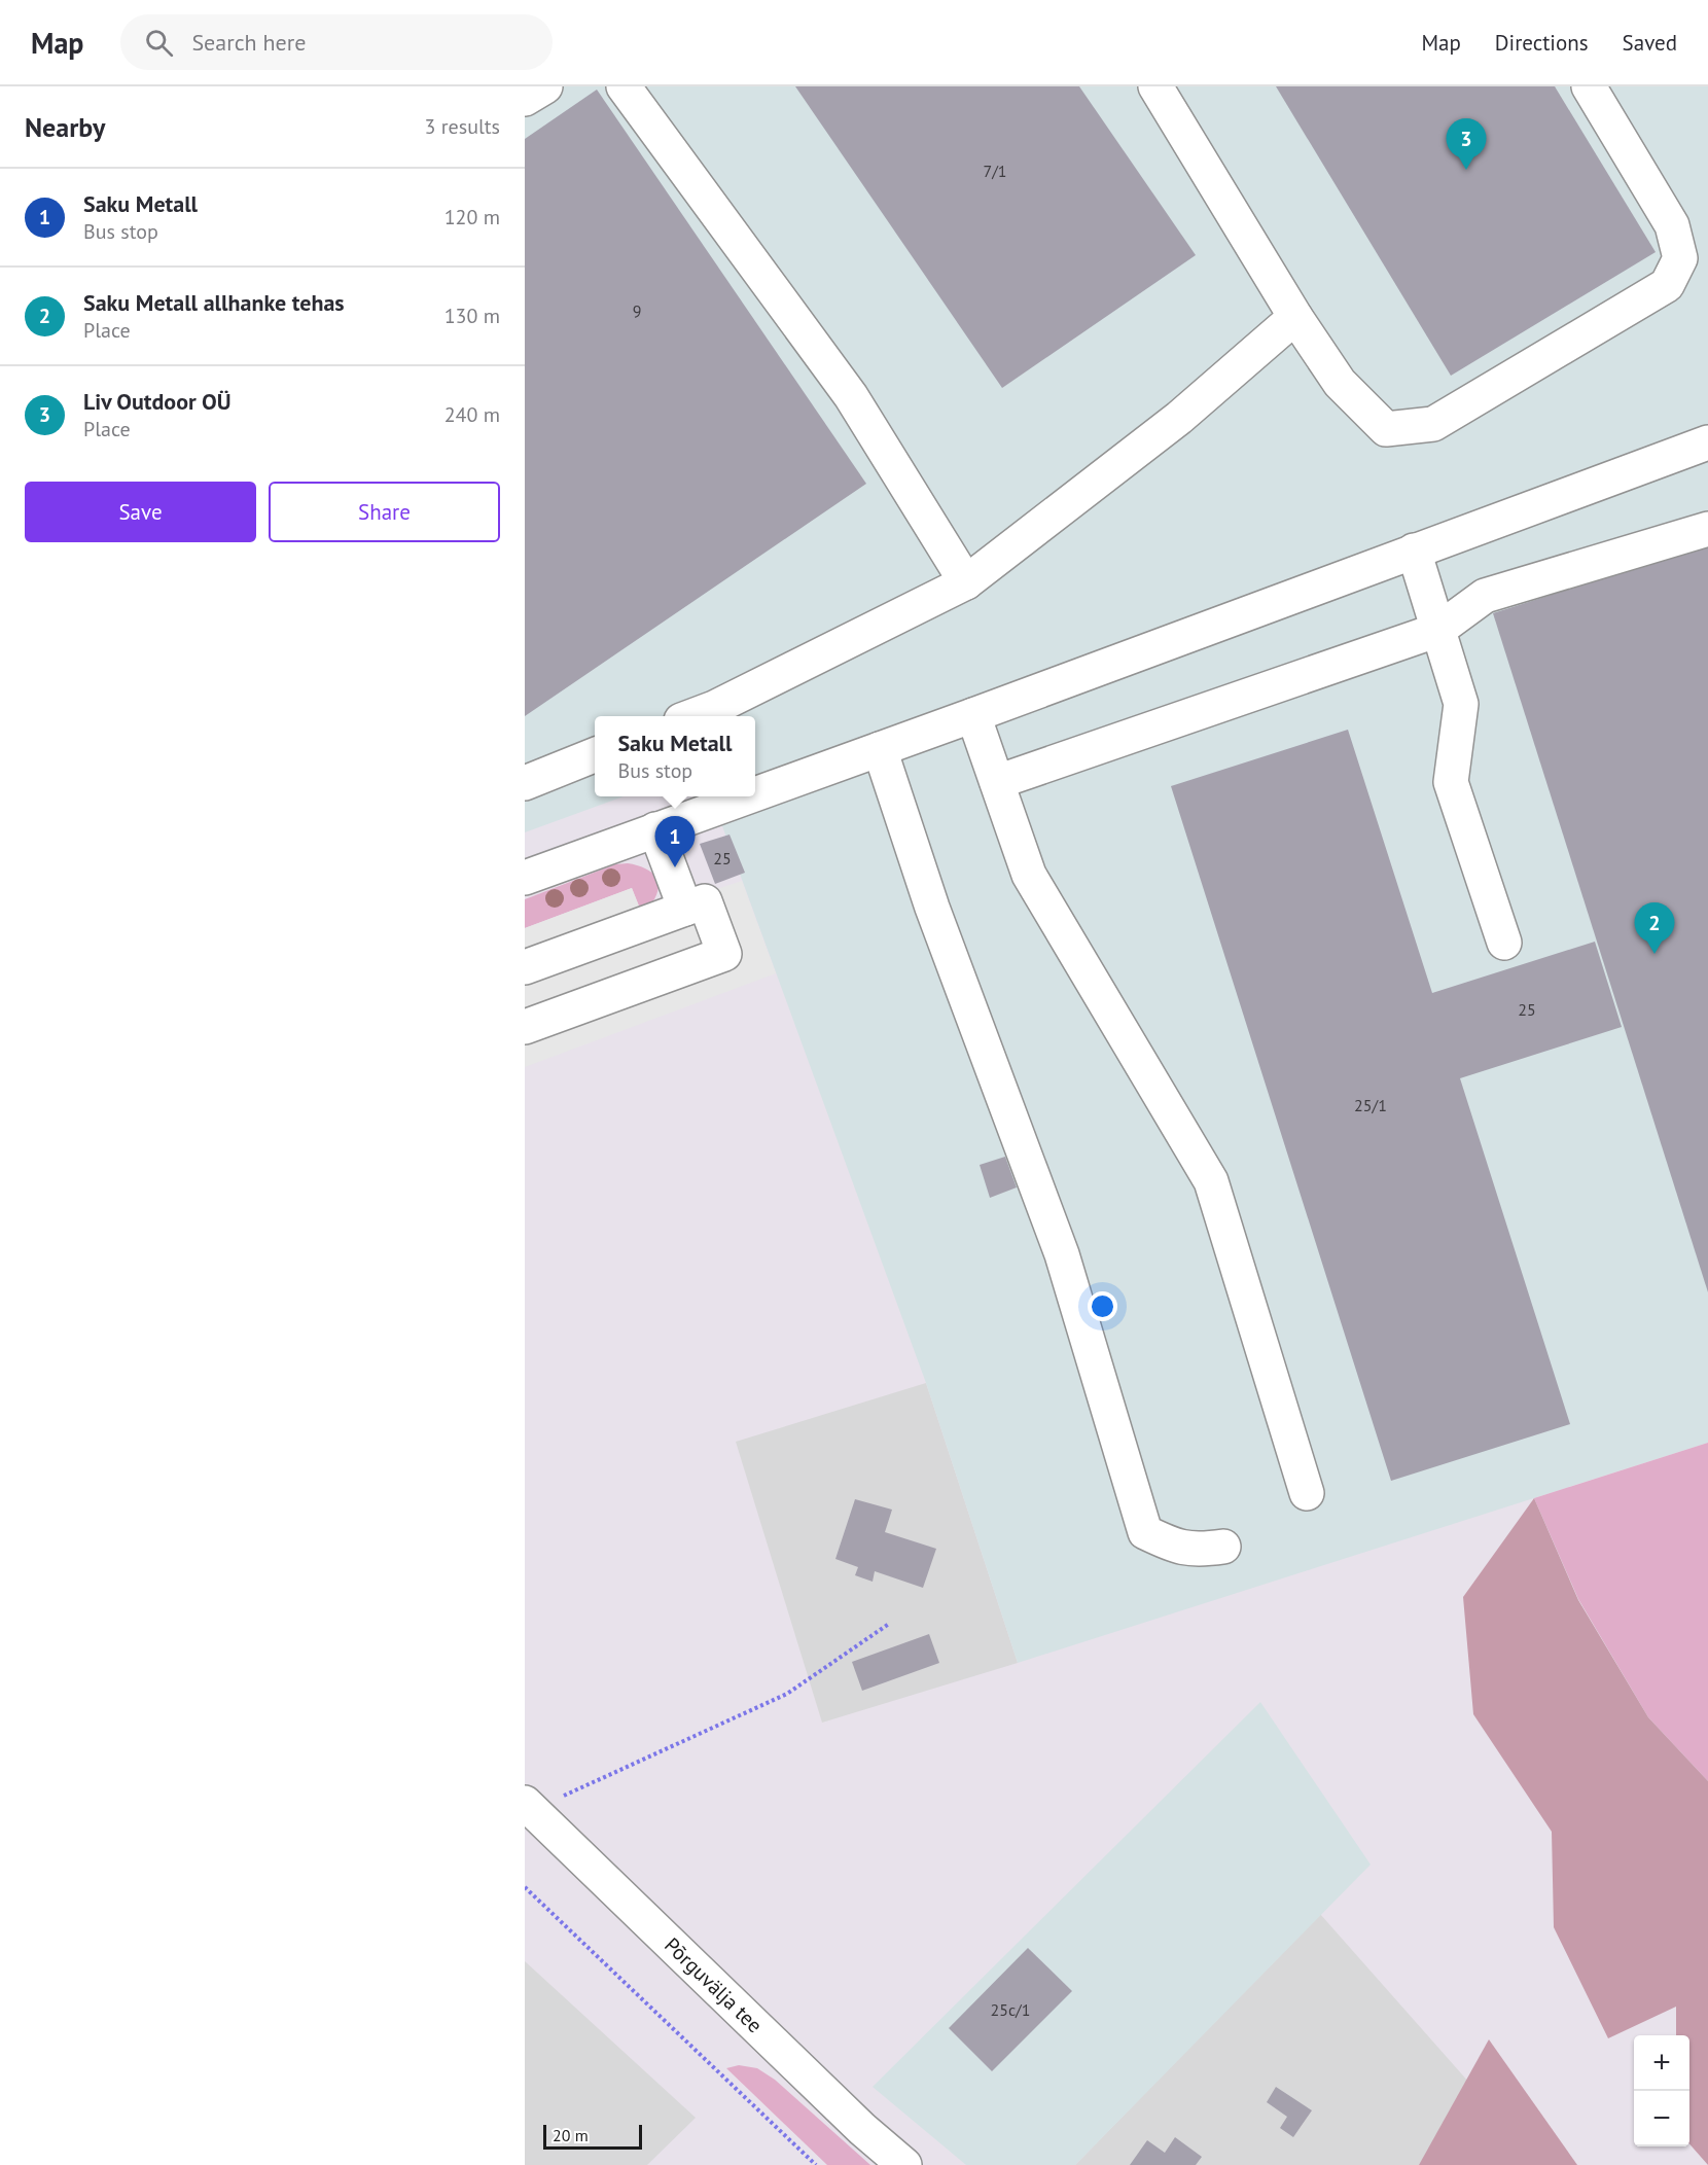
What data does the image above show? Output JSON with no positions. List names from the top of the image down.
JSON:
{
  "streets": {
    "street": ["Põrguvälja tee"]
  },
  "house_numbers": [
    "7/1",
    "9",
    "25",
    "25",
    "25/1",
    "25c/1"
  ],
  "scale_bar": "20 m",
  "page": {
    "header": "Map",
    "search": "Search here",
    "nav": ["Map", "Directions", "Saved"],
    "heading": ["Nearby", "3 results"],
    "pins": ["3", "1", "2"],
    "list": [
      {
        "mark": "1",
        "name": "Saku Metall",
        "note": "Bus stop",
        "value": "120 m"
      },
      {
        "mark": "2",
        "name": "Saku Metall allhanke tehas",
        "note": "Place",
        "value": "130 m"
      },
      {
        "mark": "3",
        "name": "Liv Outdoor OÜ",
        "note": "Place",
        "value": "240 m"
      }
    ],
    "buttons": ["Save", "Share"],
    "popup": ["Saku Metall", "Bus stop"],
    "map_buttons": ["+", "−"],
    "scale": "20 m"
  }
}
